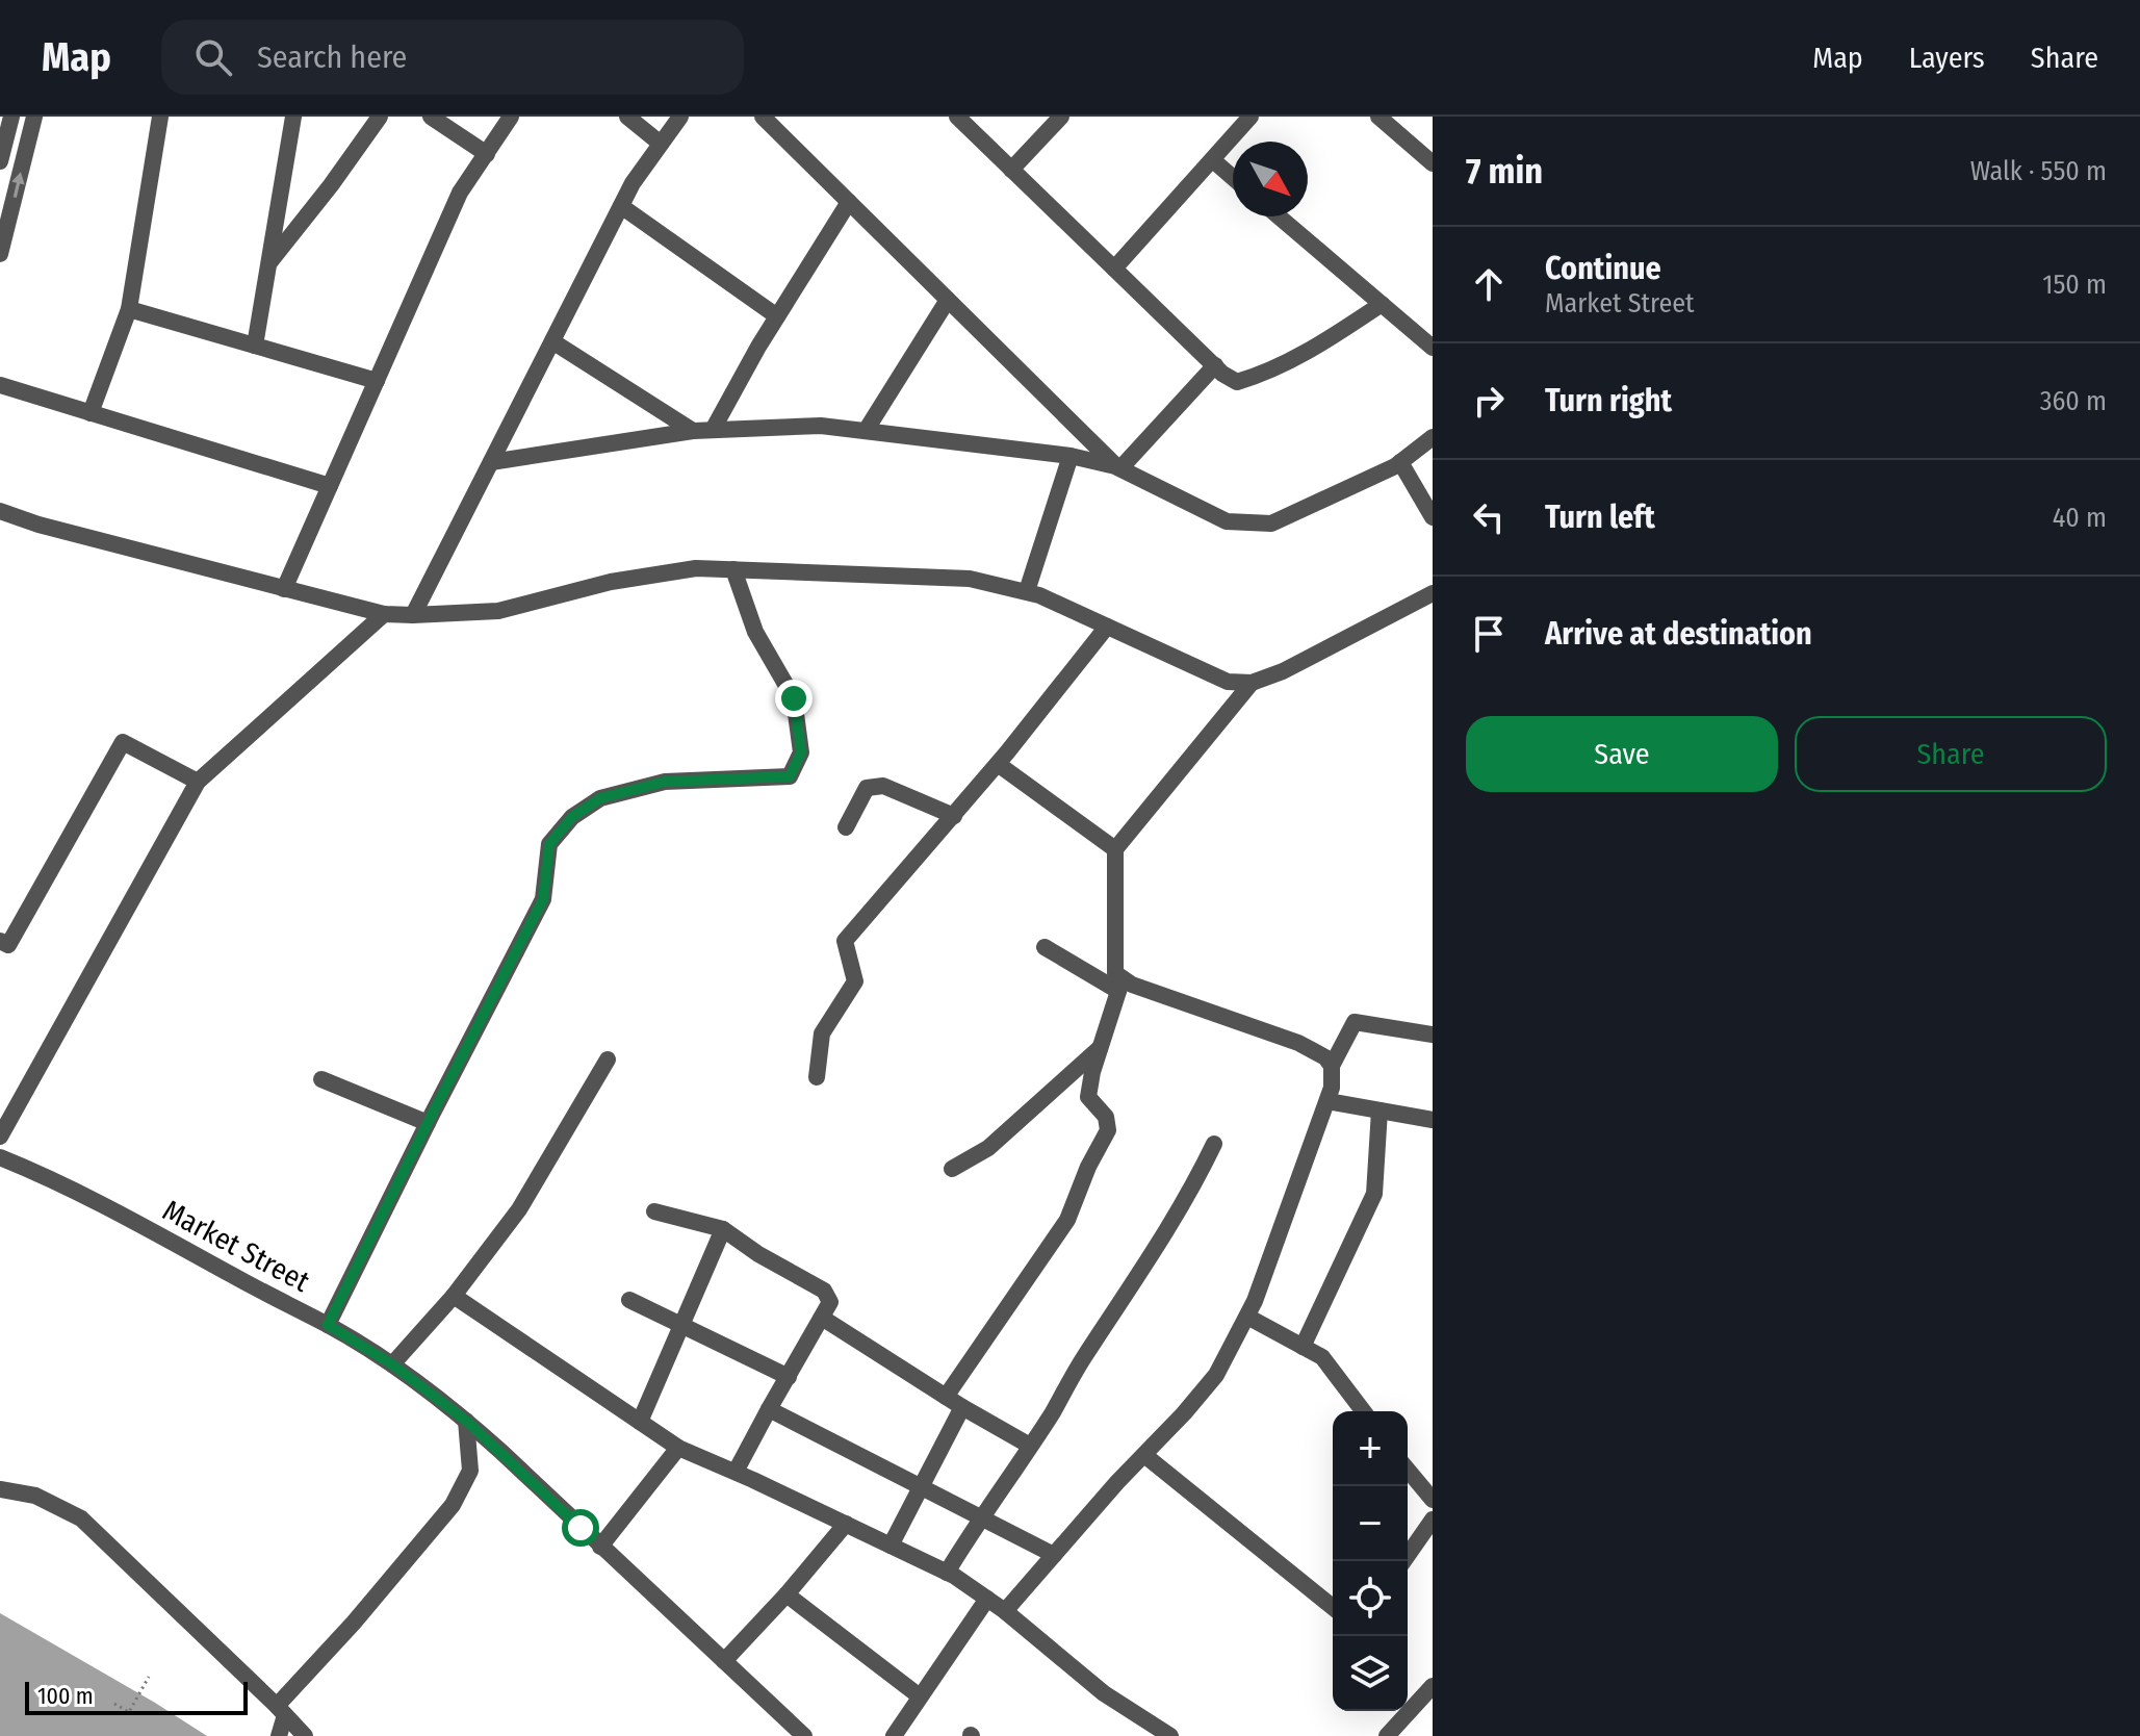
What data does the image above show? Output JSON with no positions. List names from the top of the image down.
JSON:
{
  "streets": {
    "street": ["Market Street"]
  },
  "scale_bar": "100 m",
  "north": "bottom right",
  "page": {
    "header": "Map",
    "search": "Search here",
    "nav": ["Map", "Layers", "Share"],
    "heading": ["7 min", "Walk · 550 m"],
    "list": [
      ["Continue", "Market Street", "150 m"],
      ["Turn right", "360 m"],
      ["Turn left", "40 m"],
      "Arrive at destination"
    ],
    "buttons": ["Save", "Share"],
    "map_buttons": ["+", "−"],
    "scale": "100 m"
  }
}
